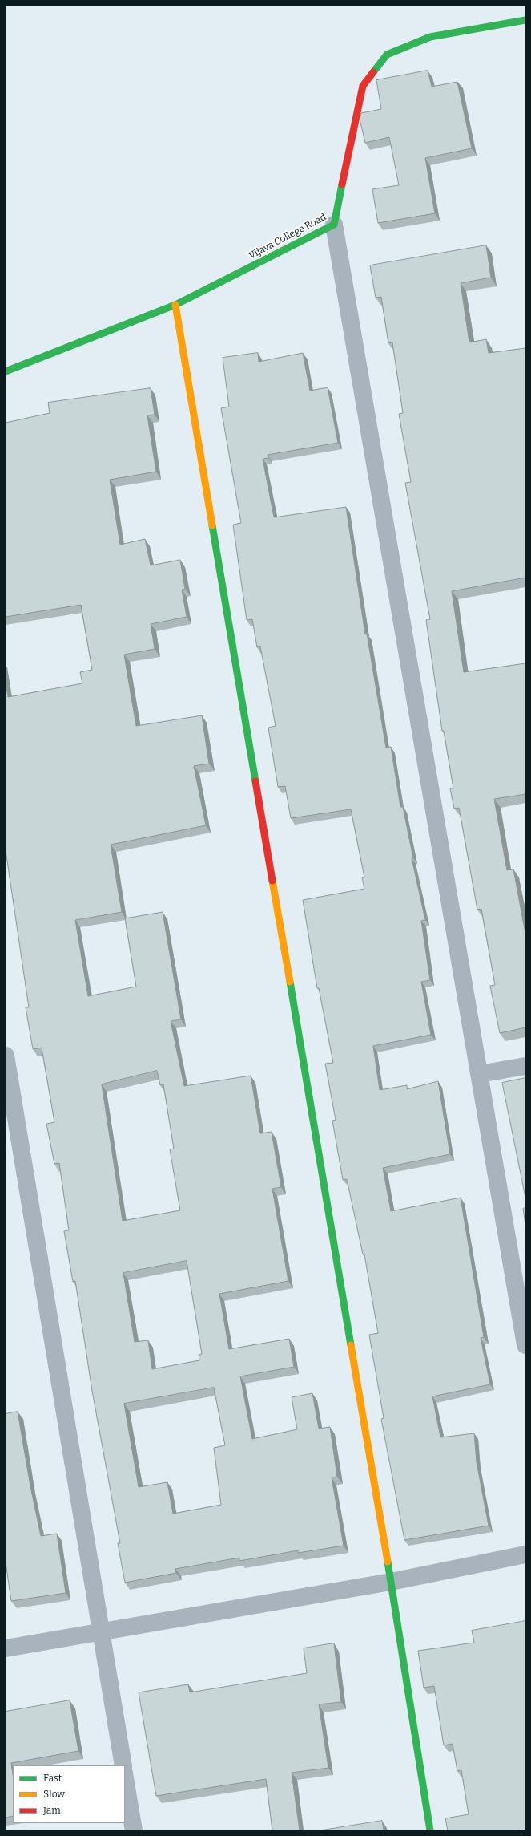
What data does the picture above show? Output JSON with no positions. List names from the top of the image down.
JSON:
{
  "streets": {
    "street": ["Vijaya College Road"]
  },
  "legend": ["Fast", "Slow", "Jam"]
}
